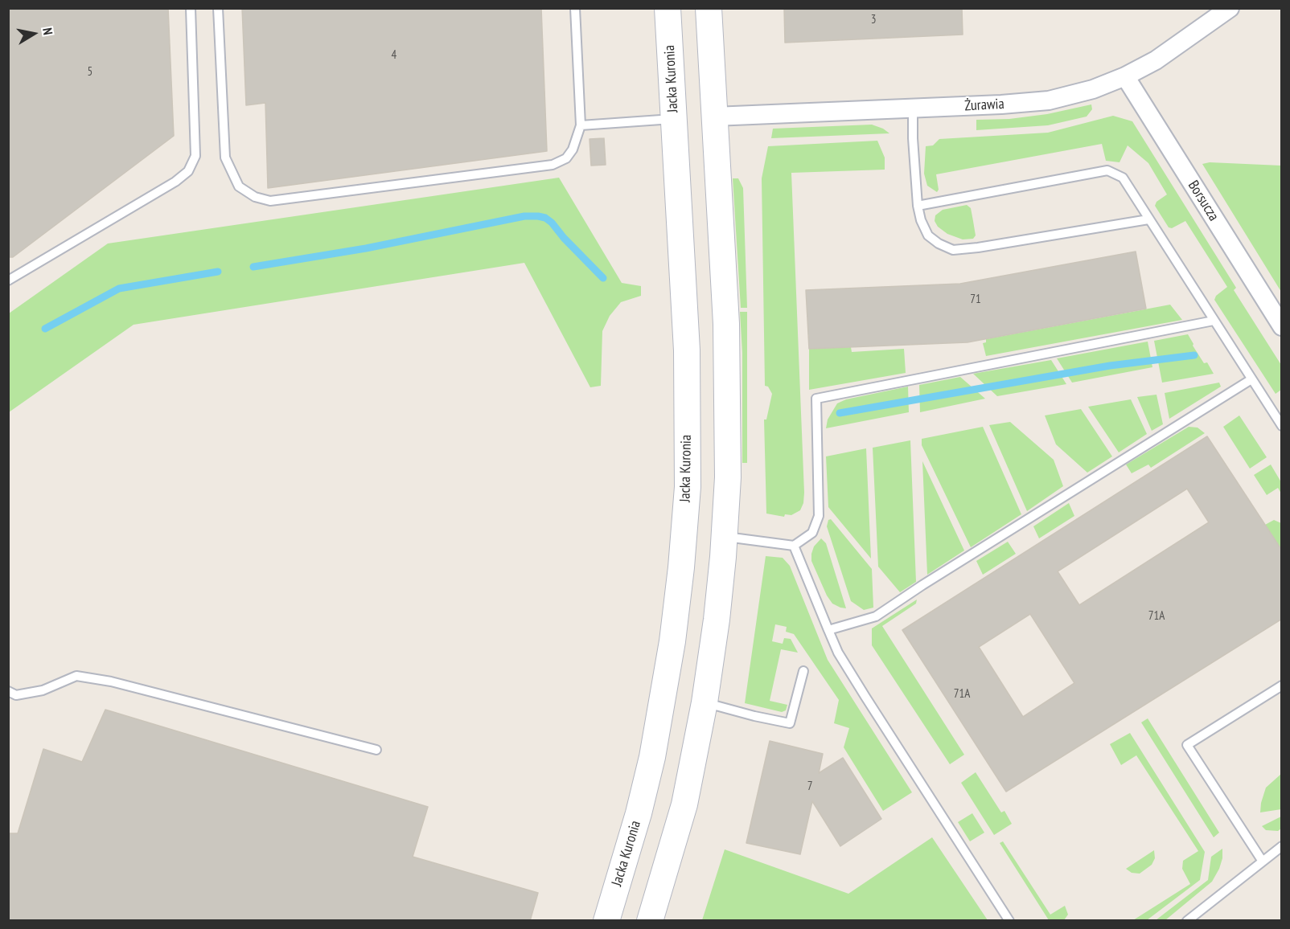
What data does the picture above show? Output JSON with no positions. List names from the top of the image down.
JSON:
{
  "streets": {
    "main road": ["Jacka Kuronia"],
    "street": ["Żurawia", "Borsucza"]
  },
  "crossings": [
    ["Żurawia", "Borsucza"]
  ],
  "house_numbers": [
    "3",
    "4",
    "5",
    "71",
    "71A",
    "71A",
    "7"
  ],
  "north": "right"
}
